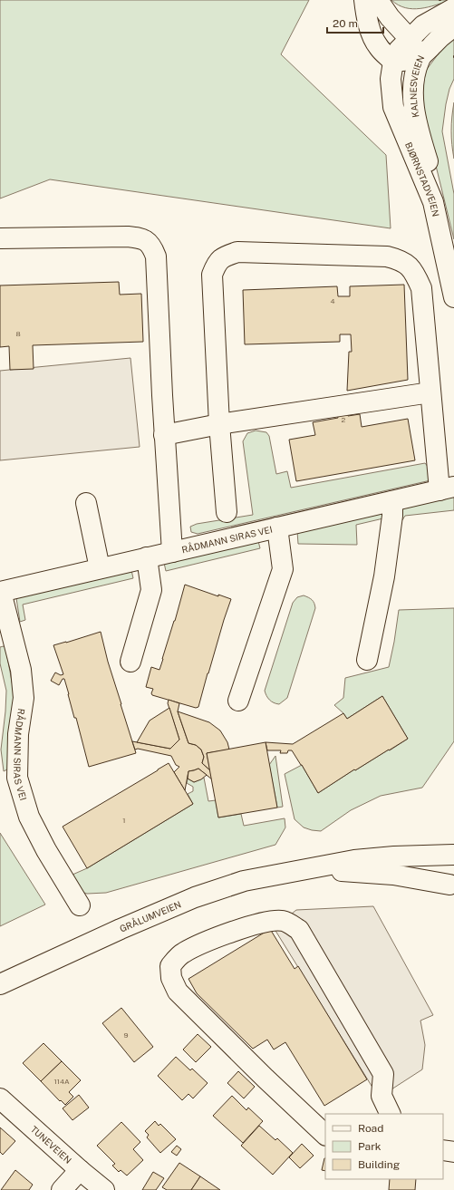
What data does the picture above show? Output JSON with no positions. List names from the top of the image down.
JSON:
{
  "streets": {
    "main road": [
      "KALNESVEIEN",
      "BJØRNSTADVEIEN",
      "RÅDMANN SIRAS VEI",
      "GRÅLUMVEIEN",
      "TUNEVEIEN"
    ]
  },
  "crossings": [
    ["KALNESVEIEN", "BJØRNSTADVEIEN"]
  ],
  "house_numbers": [
    "4",
    "8",
    "2",
    "1",
    "9",
    "114A"
  ],
  "legend": ["Road", "Park", "Building"],
  "scale_bar": "20 m"
}
